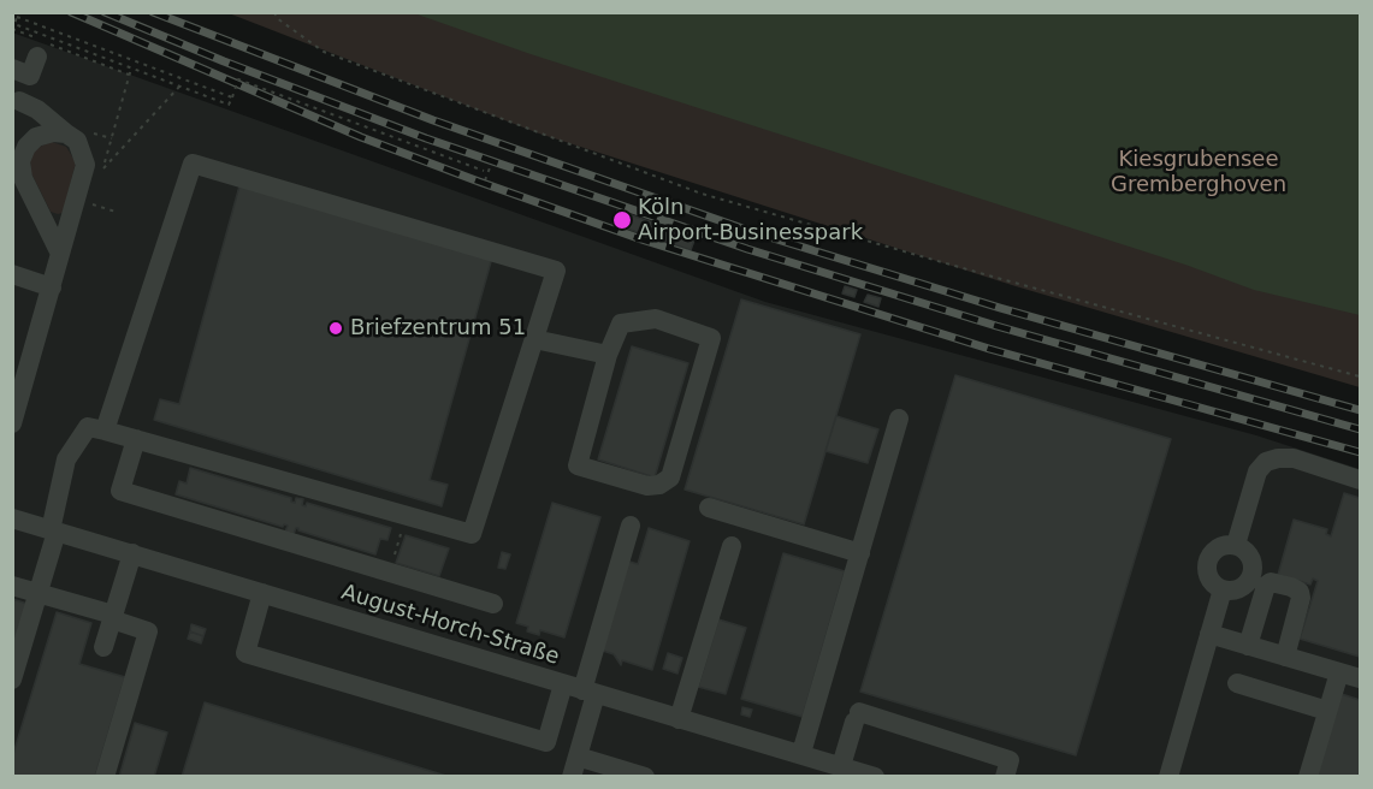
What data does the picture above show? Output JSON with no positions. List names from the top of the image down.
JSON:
{
  "streets": {
    "street": ["August-Horch-Straße"]
  },
  "parks": ["Kiesgrubensee Gremberghoven"],
  "places": ["Köln Airport-Businesspark", "Briefzentrum 51"]
}
